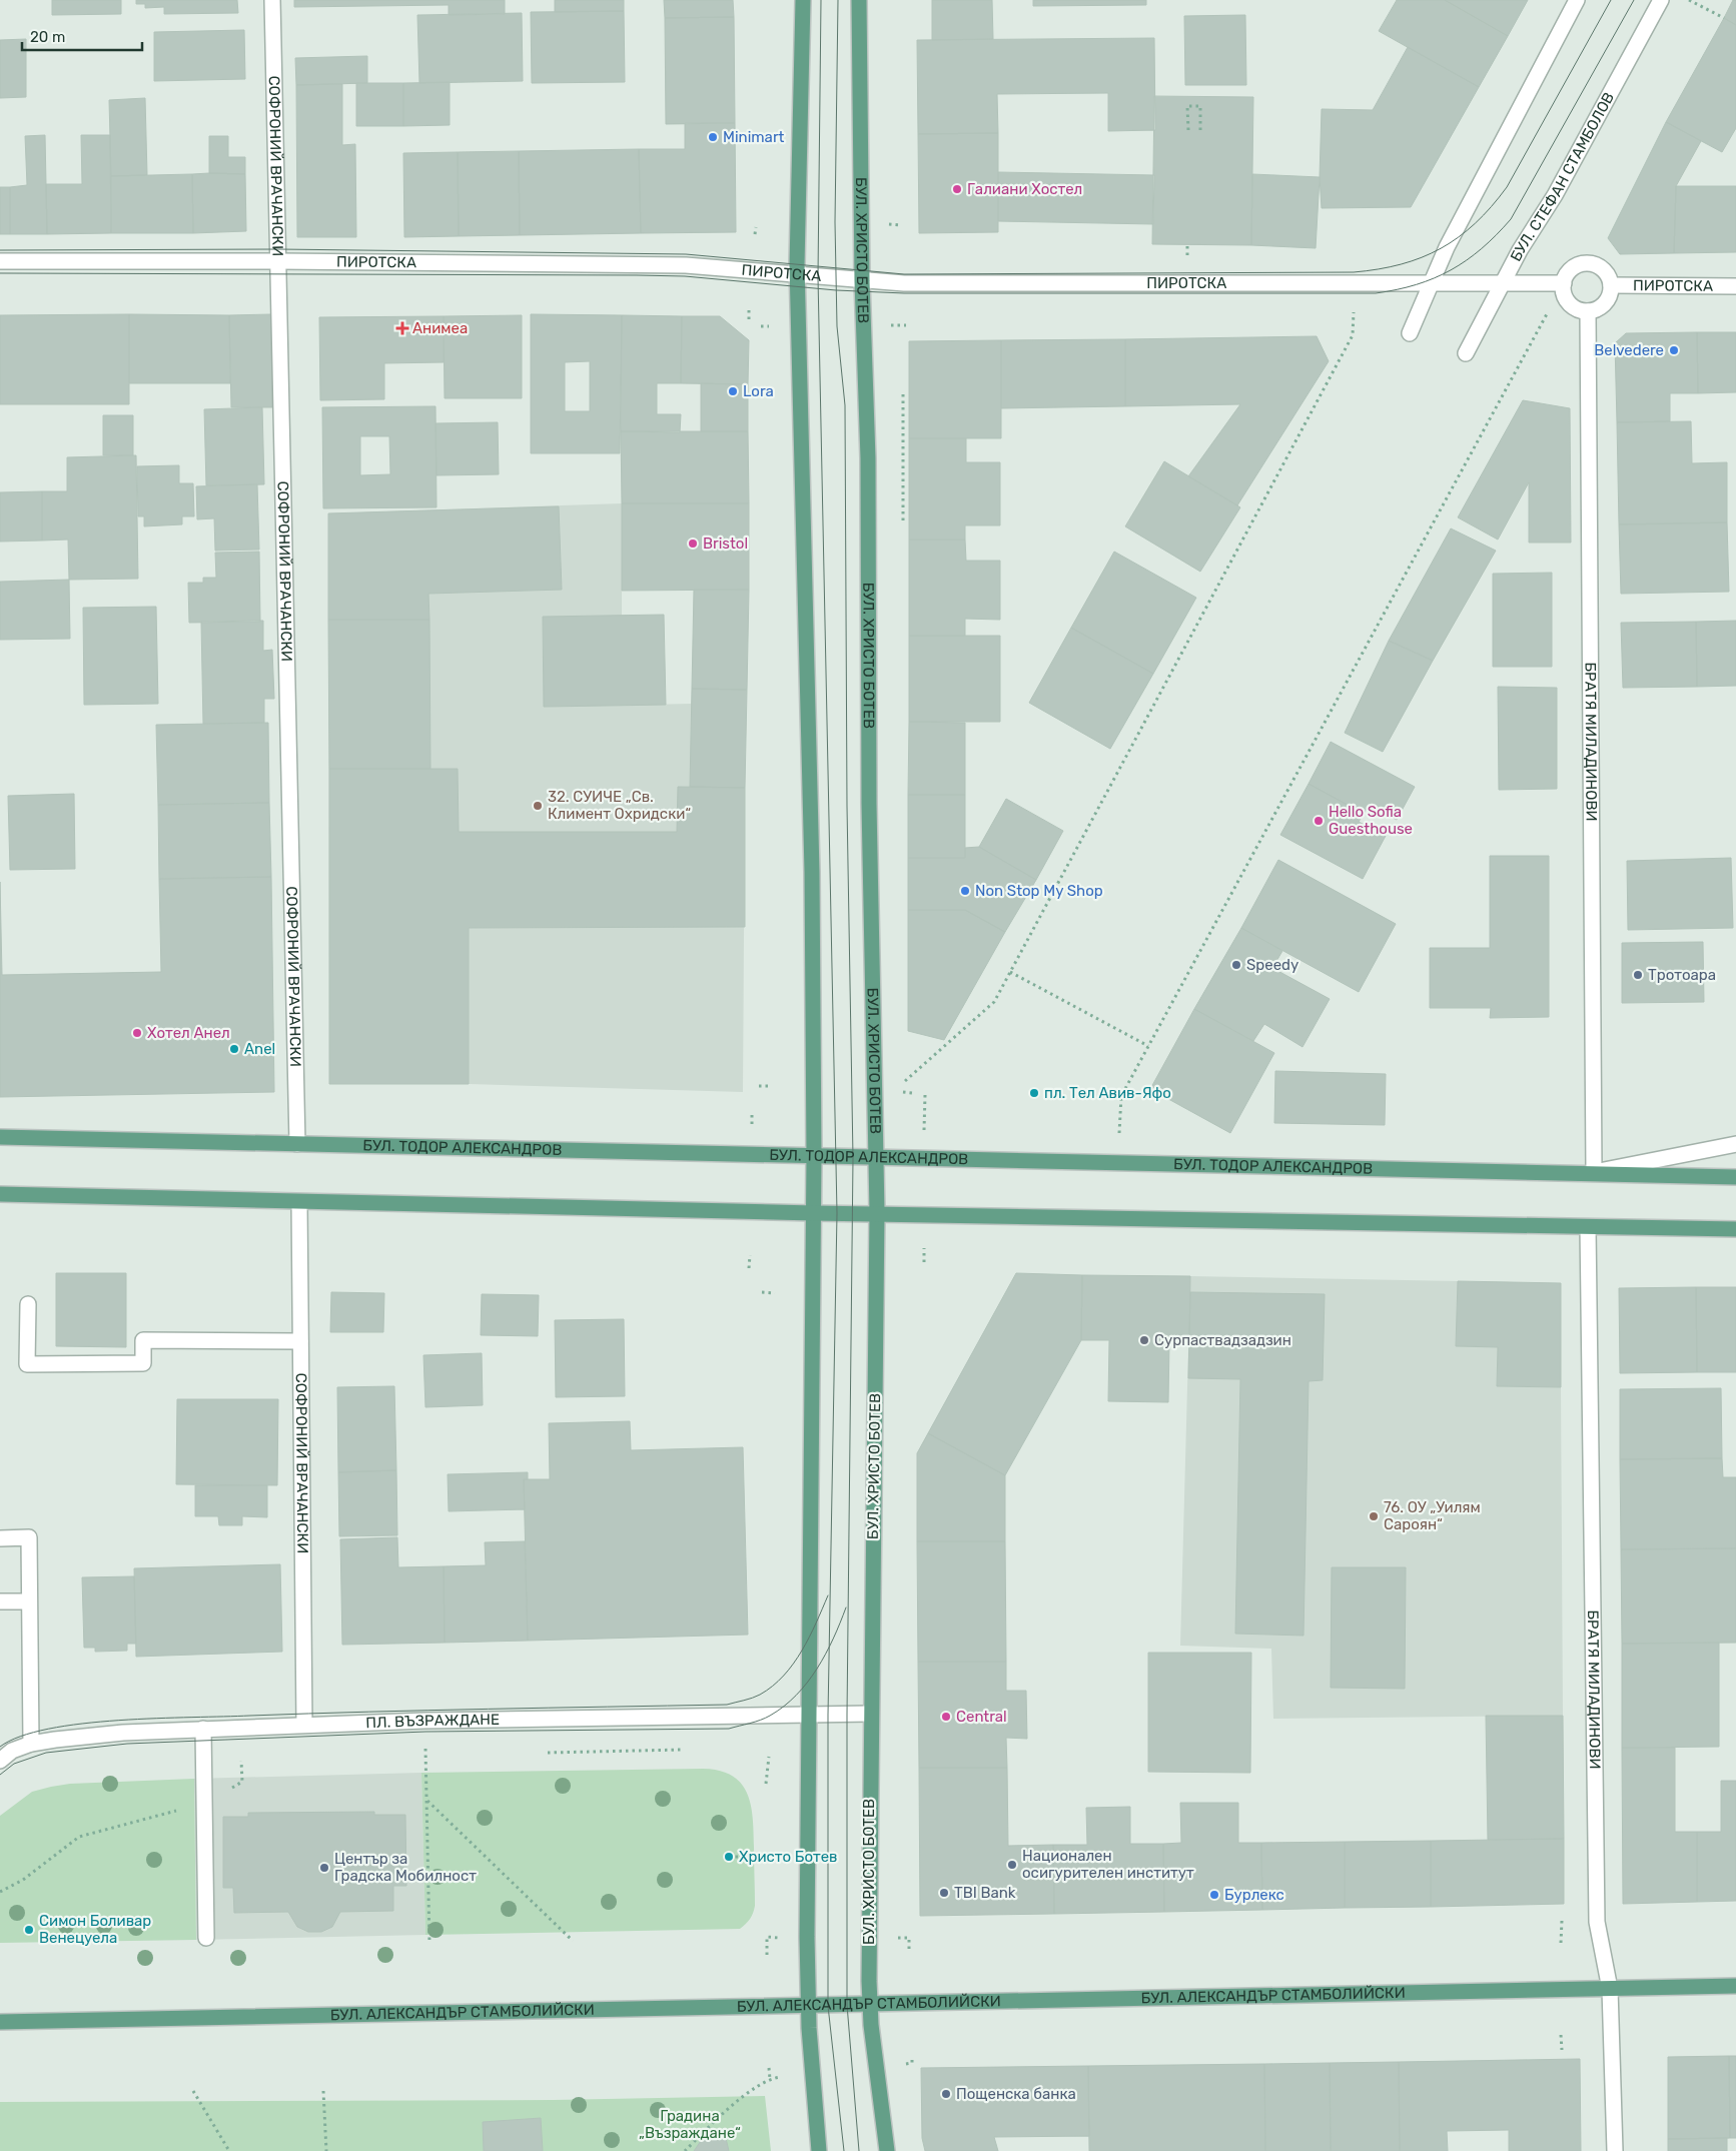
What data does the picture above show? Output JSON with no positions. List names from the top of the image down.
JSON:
{
  "streets": {
    "main road": ["БУЛ. ХРИСТО БОТЕВ", "БУЛ. ТОДОР АЛЕКСАНДРОВ", "БУЛ. АЛЕКСАНДЪР СТАМБОЛИЙСКИ"],
    "street": [
      "СОФРОНИЙ ВРАЧАНСКИ",
      "БУЛ. СТЕФАН СТАМБОЛОВ",
      "ПИРОТСКА",
      "БРАТЯ МИЛАДИНОВИ",
      "ПЛ. ВЪЗРАЖДАНЕ"
    ]
  },
  "crossings": [
    ["СОФРОНИЙ ВРАЧАНСКИ", "ПИРОТСКА"],
    ["СОФРОНИЙ ВРАЧАНСКИ", "БУЛ. ТОДОР АЛЕКСАНДРОВ"],
    ["СОФРОНИЙ ВРАЧАНСКИ", "ПЛ. ВЪЗРАЖДАНЕ"],
    ["БУЛ. СТЕФАН СТАМБОЛОВ", "ПИРОТСКА"],
    ["БУЛ. ХРИСТО БОТЕВ", "ПИРОТСКА"],
    ["БУЛ. ХРИСТО БОТЕВ", "БУЛ. ТОДОР АЛЕКСАНДРОВ"],
    ["БУЛ. ХРИСТО БОТЕВ", "ПЛ. ВЪЗРАЖДАНЕ"],
    ["БУЛ. ХРИСТО БОТЕВ", "БУЛ. АЛЕКСАНДЪР СТАМБОЛИЙСКИ"],
    ["ПИРОТСКА", "БРАТЯ МИЛАДИНОВИ"],
    ["БРАТЯ МИЛАДИНОВИ", "БУЛ. ТОДОР АЛЕКСАНДРОВ"],
    ["БРАТЯ МИЛАДИНОВИ", "БУЛ. АЛЕКСАНДЪР СТАМБОЛИЙСКИ"]
  ],
  "parks": ["Градина „Възраждане“"],
  "places": {
    "other": [
      "Minimart",
      "Галиани Хостел",
      "Belvedere",
      "Lora",
      "Bristol",
      "32. СУИЧЕ „Св. Климент Охридски“",
      "Hello Sofia Guesthouse",
      "Non Stop My Shop",
      "Speedy",
      "Тротоара",
      "Хотел Анел",
      "Anel",
      "пл. Тел Авив-Яфо",
      "Сурпаствадзадзин",
      "76. ОУ „Уилям Сароян“",
      "Central",
      "Христо Ботев",
      "Национален осигурителен институт",
      "Център за Градска Мобилност",
      "TBI Bank",
      "Бурлекс",
      "Симон Боливар Венецуела",
      "Пощенска банка"
    ],
    "health": ["Анимеа"]
  },
  "scale_bar": "20 m"
}
